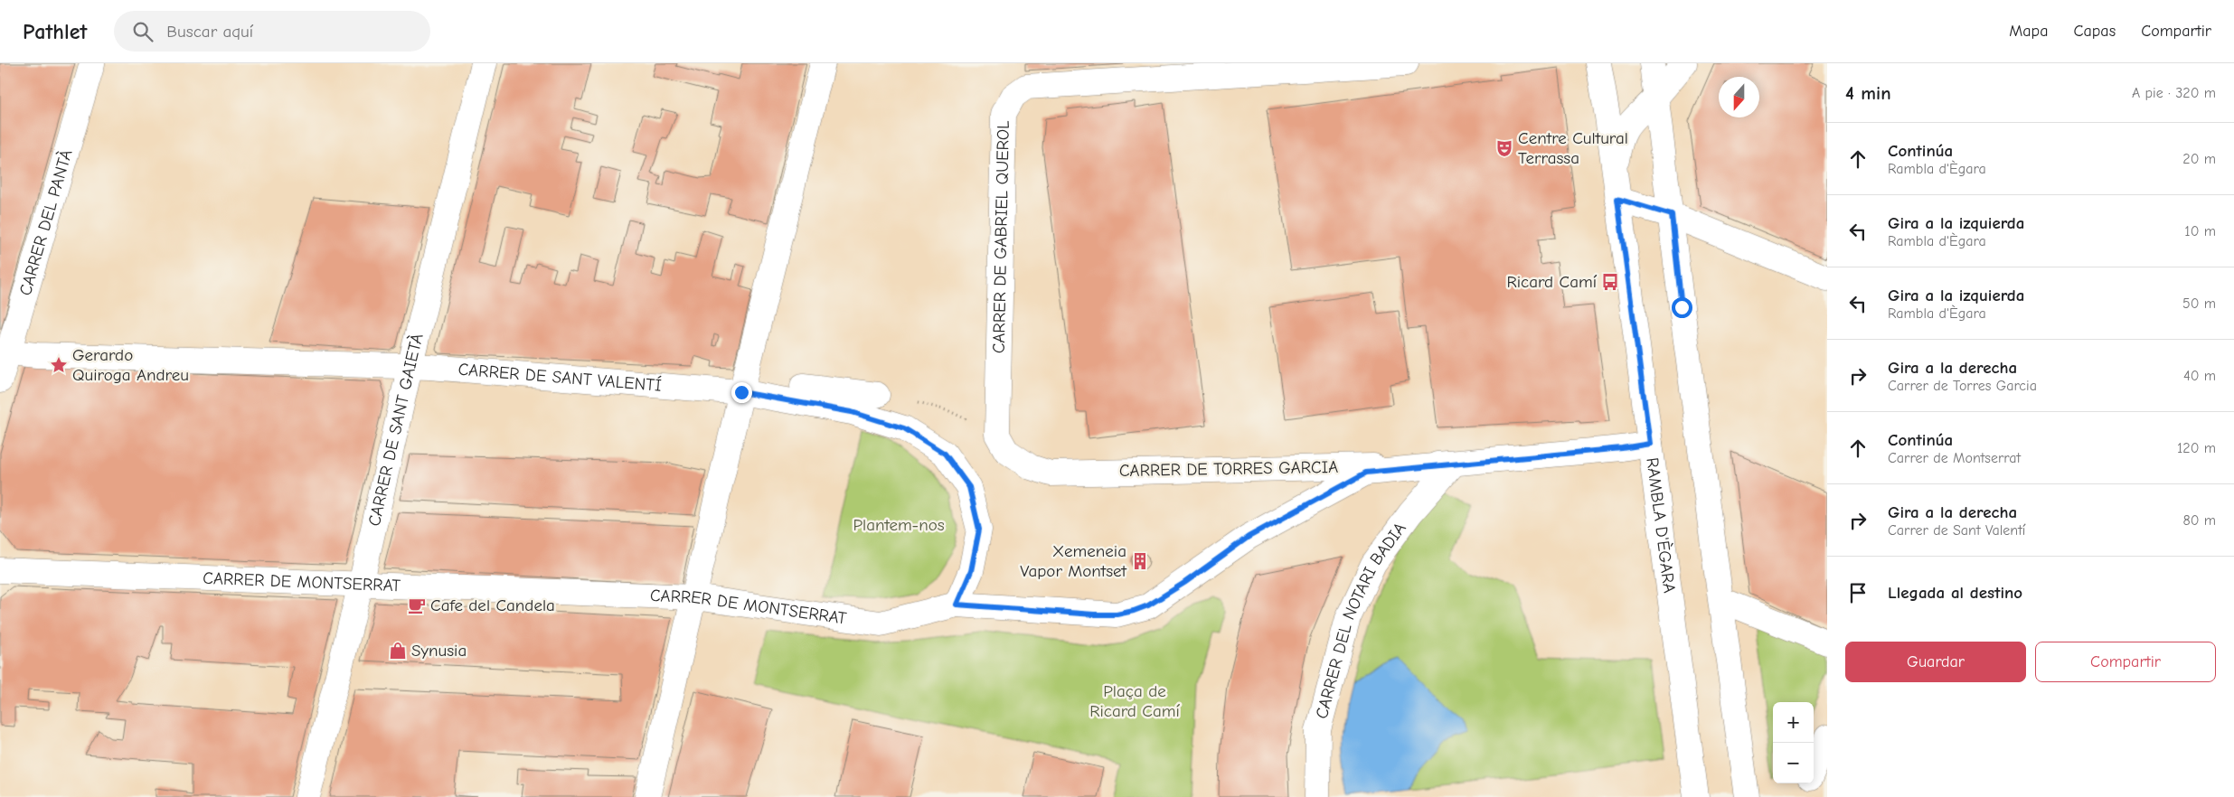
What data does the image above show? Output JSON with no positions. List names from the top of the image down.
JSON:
{
  "streets": {
    "street": [
      "CARRER DEL PANTÀ",
      "CARRER DE GABRIEL QUEROL",
      "CARRER DE SANT VALENTÍ",
      "CARRER DE SANT GAIETÀ",
      "CARRER DE TORRES GARCIA",
      "RAMBLA D'ÈGARA",
      "CARRER DE MONTSERRAT",
      "CARRER DEL NOTARI BADIA"
    ]
  },
  "crossings": [
    ["CARRER DEL PANTÀ", "CARRER DE SANT VALENTÍ"],
    ["CARRER DE GABRIEL QUEROL", "CARRER DE TORRES GARCIA"],
    ["CARRER DE SANT VALENTÍ", "CARRER DE SANT GAIETÀ"],
    ["CARRER DE SANT VALENTÍ", "CARRER DE MONTSERRAT"],
    ["CARRER DE SANT GAIETÀ", "CARRER DE MONTSERRAT"],
    ["CARRER DE TORRES GARCIA", "RAMBLA D'ÈGARA"],
    ["CARRER DE TORRES GARCIA", "CARRER DE MONTSERRAT"],
    ["CARRER DE TORRES GARCIA", "CARRER DEL NOTARI BADIA"],
    ["CARRER DE MONTSERRAT", "CARRER DEL NOTARI BADIA"]
  ],
  "parks": ["Plantem-nos", "Plaça de Ricard Camí"],
  "places": {
    "theatre": ["Centre Cultural Terrassa"],
    "bus stop": ["Ricard Camí"],
    "place": ["Gerardo Quiroga Andreu"],
    "building": ["Xemeneia Vapor Montset"],
    "cafe": ["Cafe del Candela"],
    "shop": ["Synusia"]
  },
  "north": "bottom",
  "page": {
    "header": "Pathlet",
    "search": "Buscar aquí",
    "nav": ["Mapa", "Capas", "Compartir"],
    "heading": ["4 min", "A pie · 320 m"],
    "list": [
      ["Continúa", "Rambla d'Ègara", "20 m"],
      ["Gira a la izquierda", "Rambla d'Ègara", "10 m"],
      ["Gira a la izquierda", "Rambla d'Ègara", "50 m"],
      ["Gira a la derecha", "Carrer de Torres Garcia", "40 m"],
      ["Continúa", "Carrer de Montserrat", "120 m"],
      ["Gira a la derecha", "Carrer de Sant Valentí", "80 m"],
      "Llegada al destino"
    ],
    "buttons": ["Guardar", "Compartir"],
    "map_buttons": ["+", "−"]
  }
}
